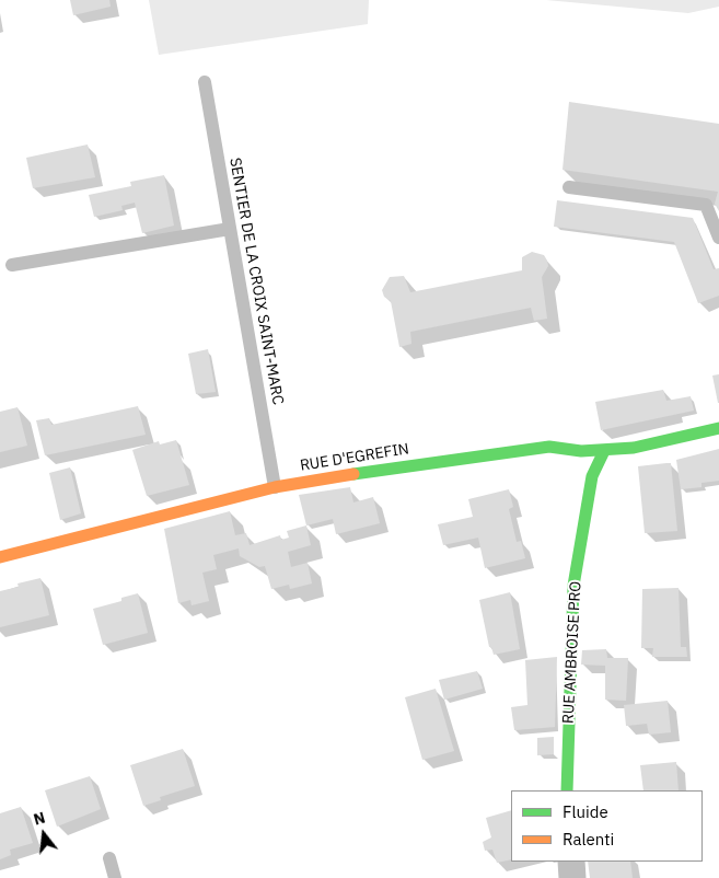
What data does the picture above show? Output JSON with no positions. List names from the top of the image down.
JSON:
{
  "streets": {
    "street": ["RUE D'EGREFIN", "RUE AMBROISE PRO"],
    "lane": ["SENTIER DE LA CROIX SAINT-MARC"]
  },
  "crossings": [
    ["SENTIER DE LA CROIX SAINT-MARC", "RUE D'EGREFIN"],
    ["RUE D'EGREFIN", "RUE AMBROISE PRO"]
  ],
  "legend": ["Fluide", "Ralenti"],
  "north": "top"
}
